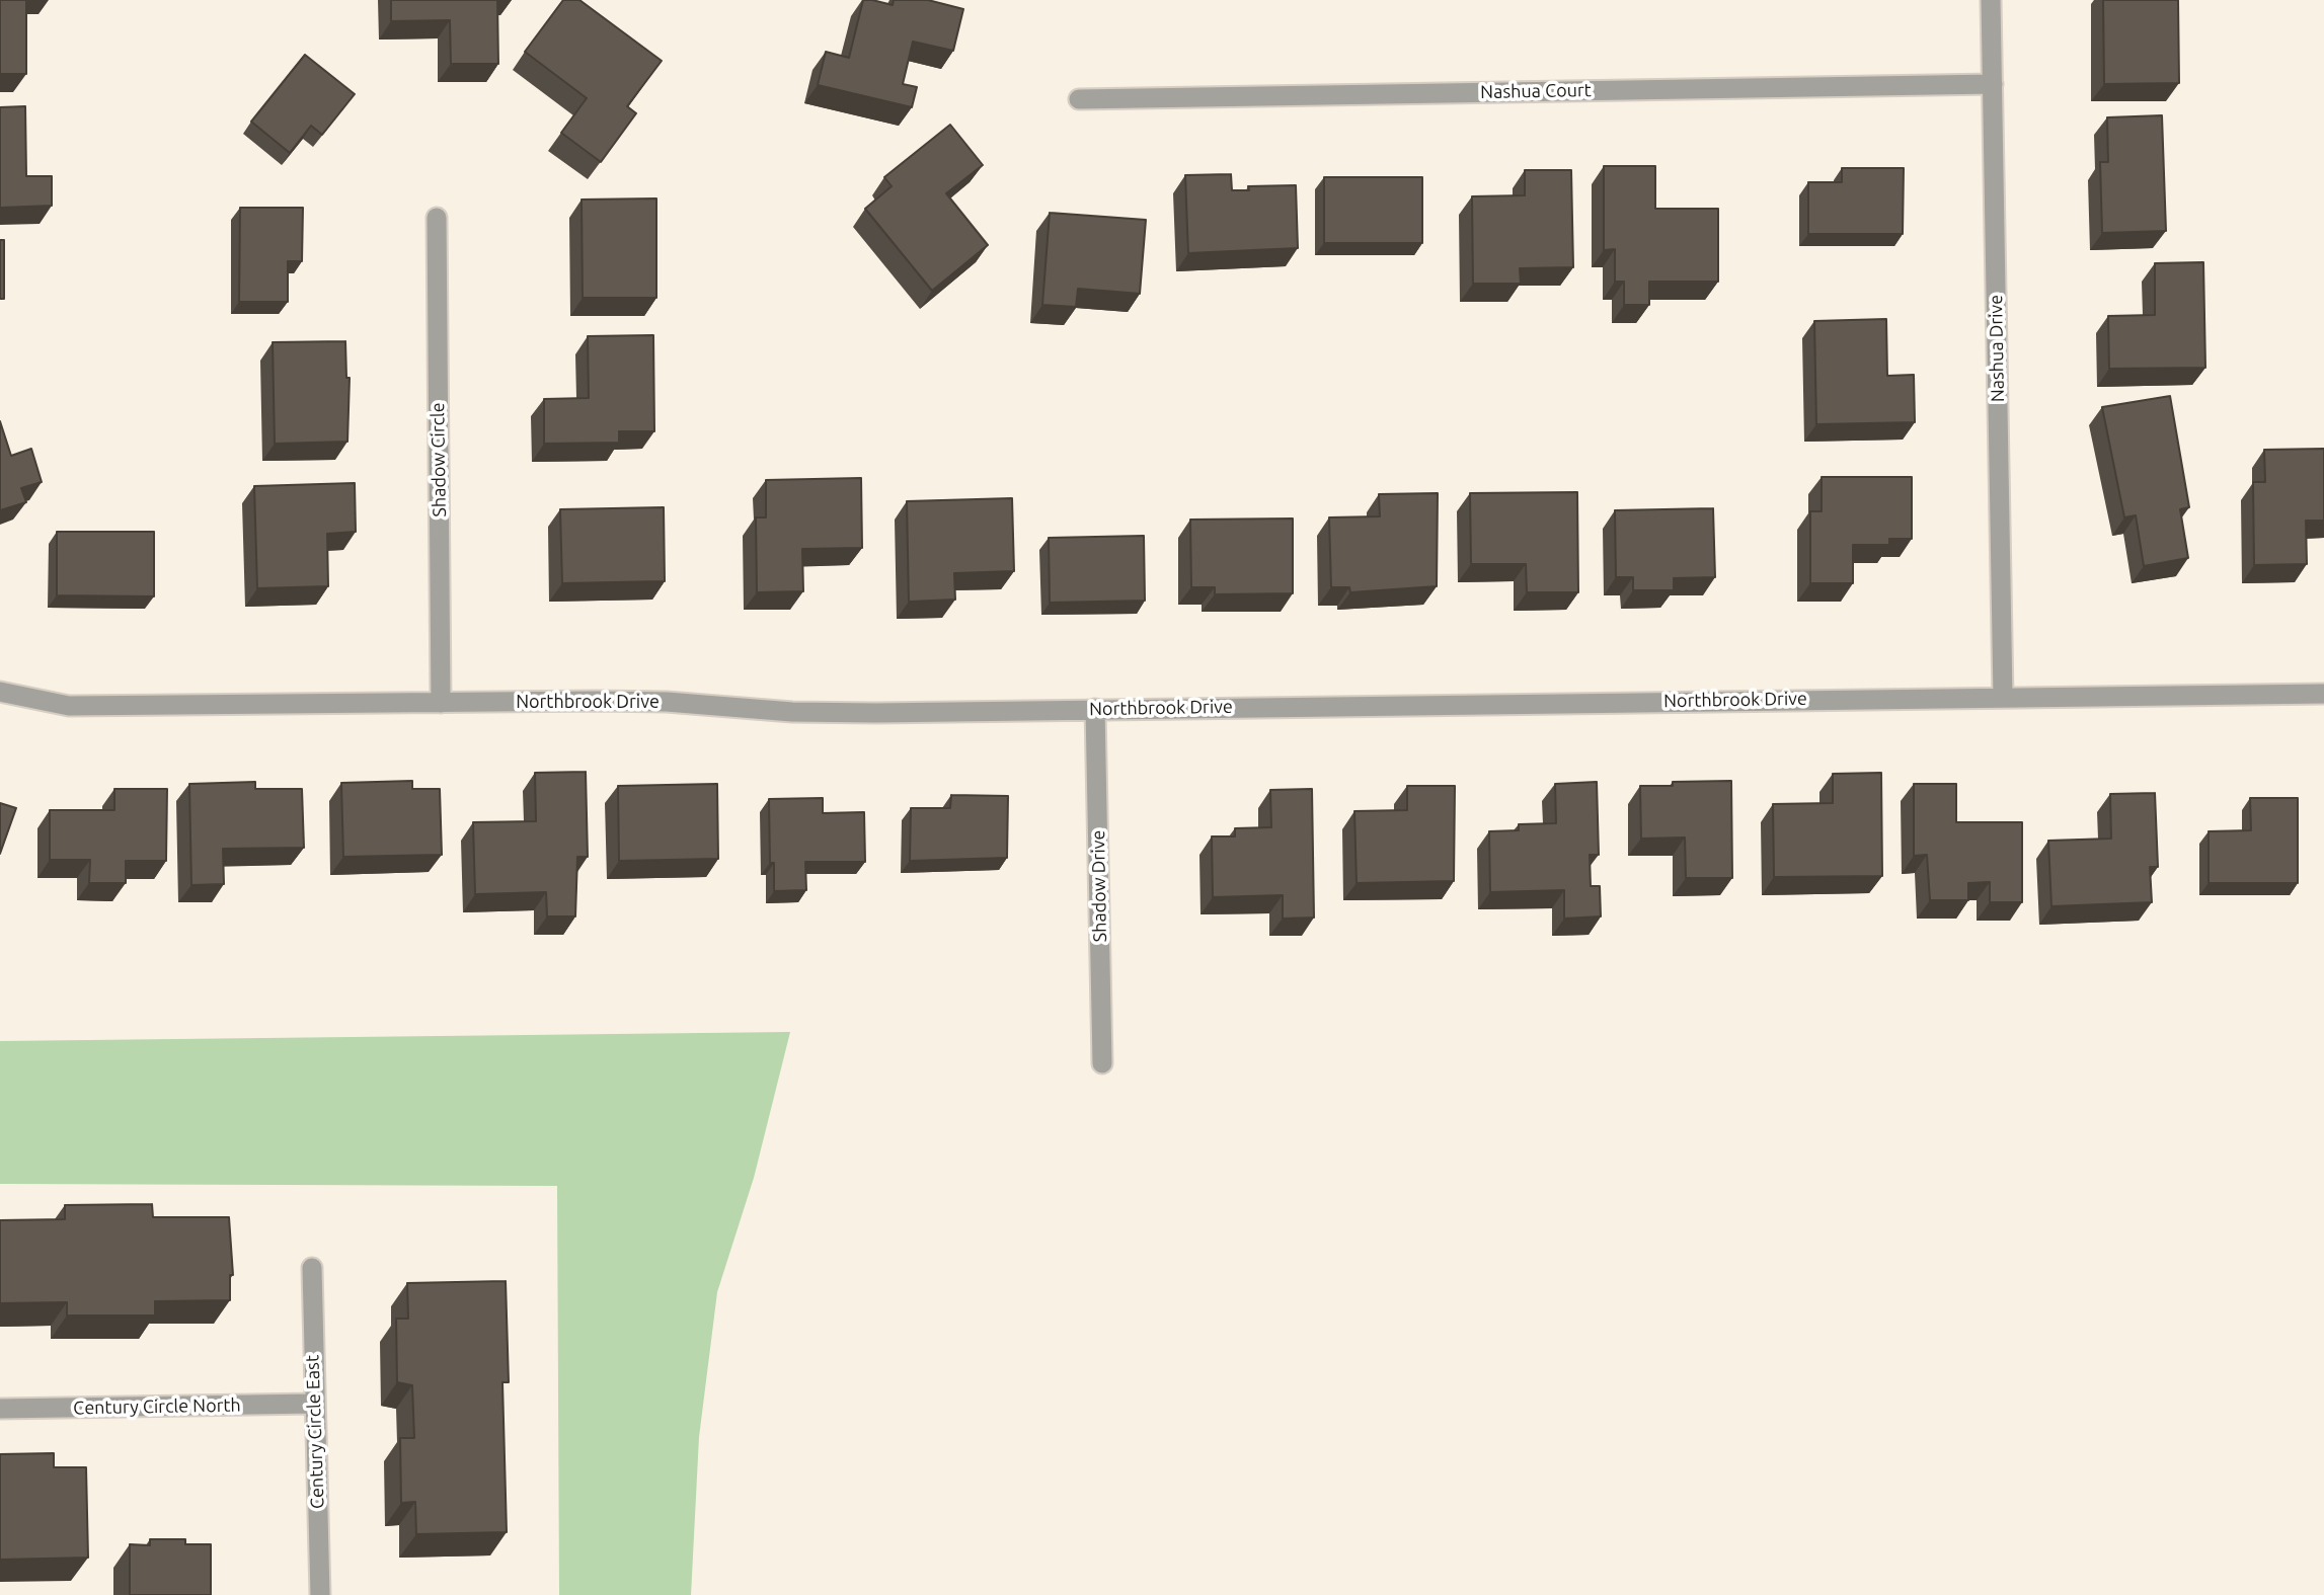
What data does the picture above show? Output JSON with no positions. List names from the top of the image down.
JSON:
{
  "streets": {
    "street": [
      "Nashua Court",
      "Nashua Drive",
      "Shadow Circle",
      "Northbrook Drive",
      "Shadow Drive",
      "Century Circle North",
      "Century Circle East"
    ]
  },
  "crossings": [
    ["Nashua Court", "Nashua Drive"],
    ["Nashua Drive", "Northbrook Drive"],
    ["Shadow Circle", "Northbrook Drive"],
    ["Northbrook Drive", "Shadow Drive"],
    ["Century Circle North", "Century Circle East"]
  ]
}
